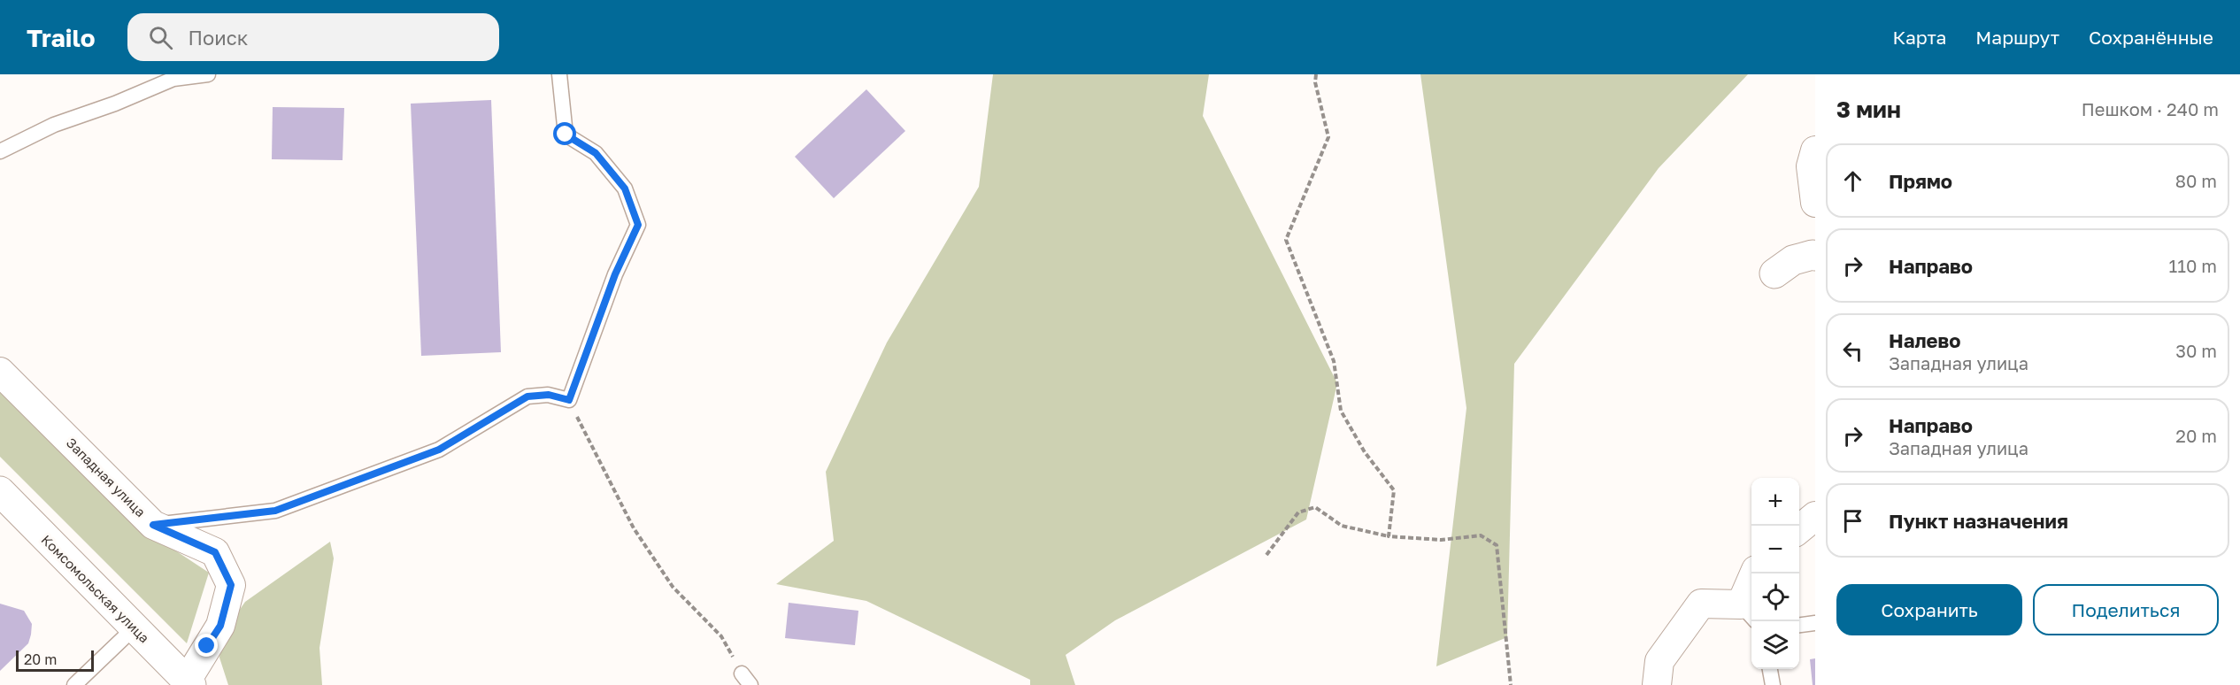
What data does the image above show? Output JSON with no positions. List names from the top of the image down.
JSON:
{
  "streets": {
    "main road": ["Комсомольская улица"],
    "street": ["Западная улица"]
  },
  "crossings": [
    ["Западная улица", "Комсомольская улица"]
  ],
  "scale_bar": "20 m",
  "page": {
    "header": "Trailo",
    "search": "Поиск",
    "nav": ["Карта", "Маршрут", "Сохранённые"],
    "heading": ["3 мин", "Пешком · 240 m"],
    "list": [
      ["Прямо", "80 m"],
      ["Направо", "110 m"],
      ["Налево", "Западная улица", "30 m"],
      ["Направо", "Западная улица", "20 m"],
      "Пункт назначения"
    ],
    "map_buttons": ["+", "−"],
    "buttons": ["Сохранить", "Поделиться"],
    "scale": "20 m"
  }
}
